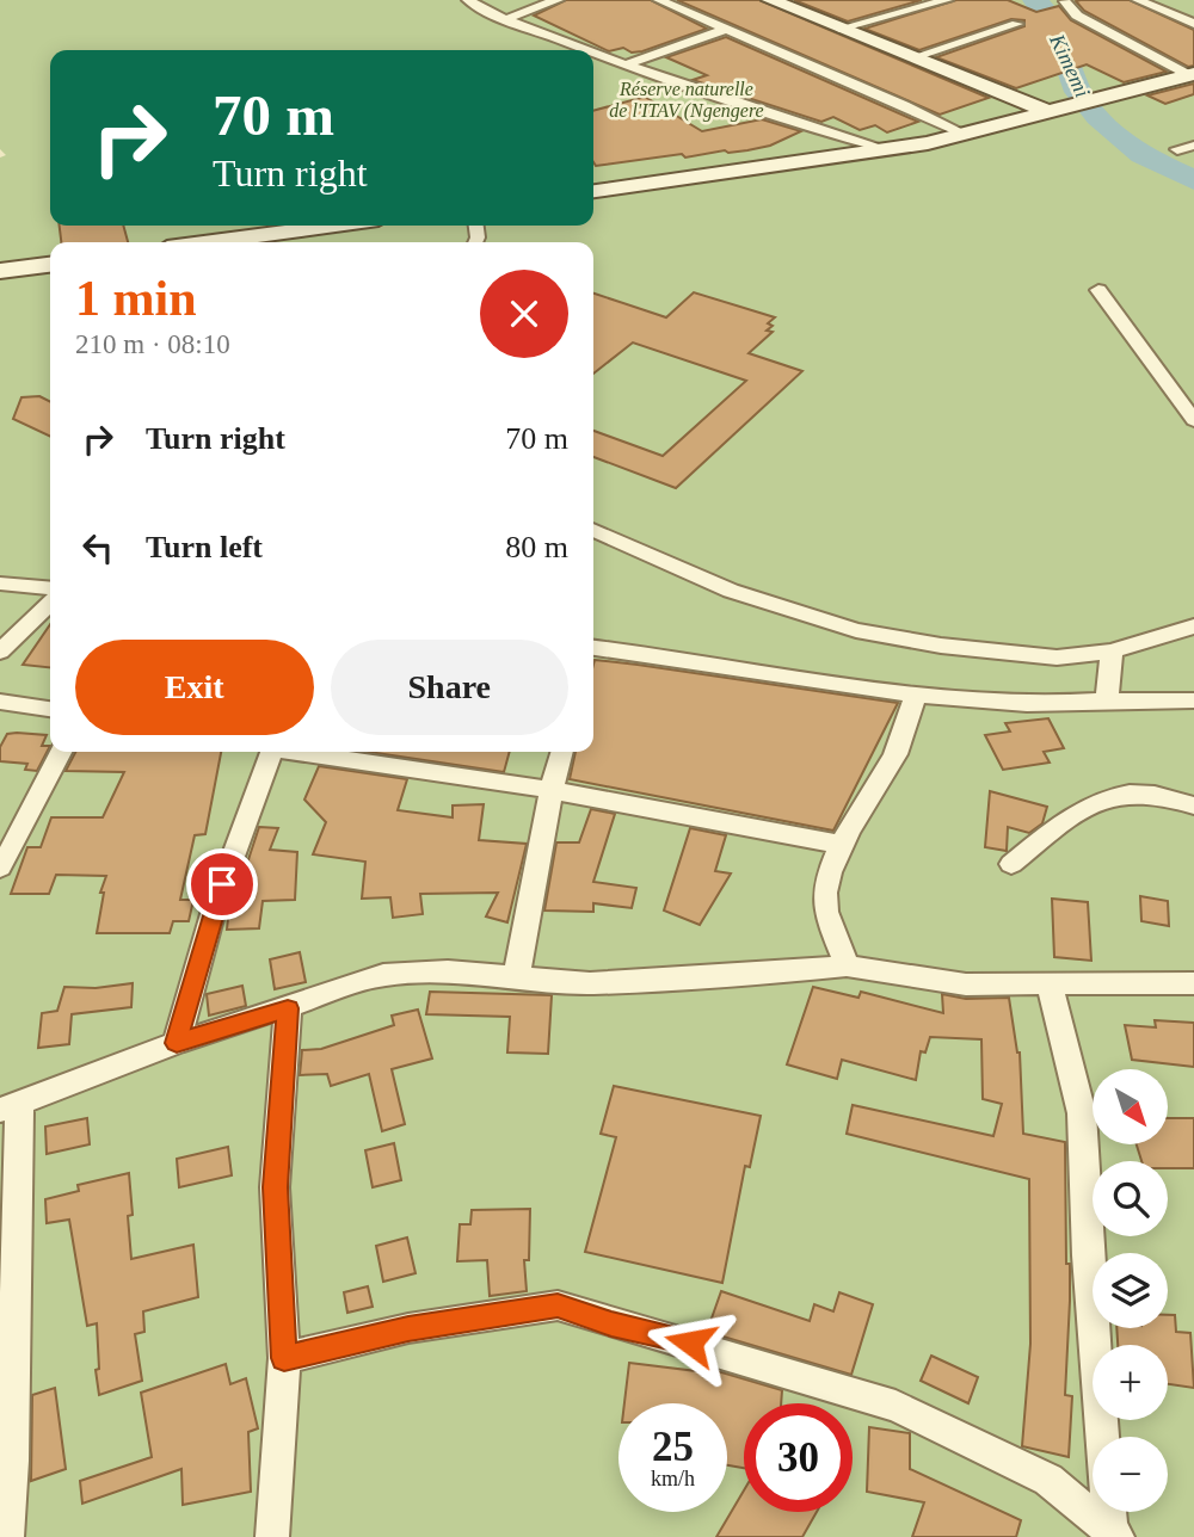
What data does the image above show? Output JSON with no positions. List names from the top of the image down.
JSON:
{
  "water": ["Kimemi"],
  "parks": ["Réserve naturelle de l'ITAV (Ngengere"],
  "north": "bottom right",
  "page": {
    "turn": ["70 m", "Turn right"],
    "heading": ["1 min", "210 m · 08:10"],
    "list": [
      {
        "name": "Turn right",
        "value": "70 m"
      },
      {
        "name": "Turn left",
        "value": "80 m"
      }
    ],
    "buttons": ["Exit", "Share"],
    "map_buttons": ["+", "−"],
    "speed": "25 km/h",
    "limit": "30"
  }
}
